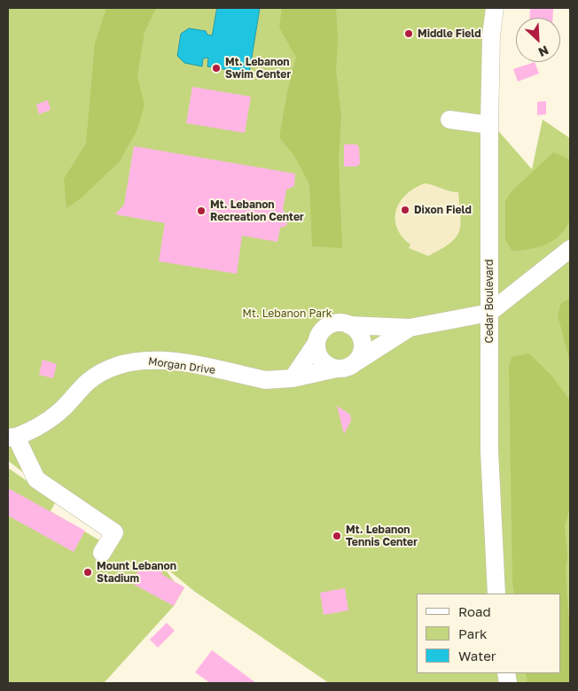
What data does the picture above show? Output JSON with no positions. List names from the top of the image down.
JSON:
{
  "streets": {
    "street": ["Cedar Boulevard", "Morgan Drive"]
  },
  "parks": ["Mt. Lebanon Park"],
  "places": [
    "Middle Field",
    "Mt. Lebanon Swim Center",
    "Dixon Field",
    "Mt. Lebanon Recreation Center",
    "Mt. Lebanon Tennis Center",
    "Mount Lebanon Stadium"
  ],
  "legend": ["Road", "Park", "Water"],
  "north": "bottom right"
}
